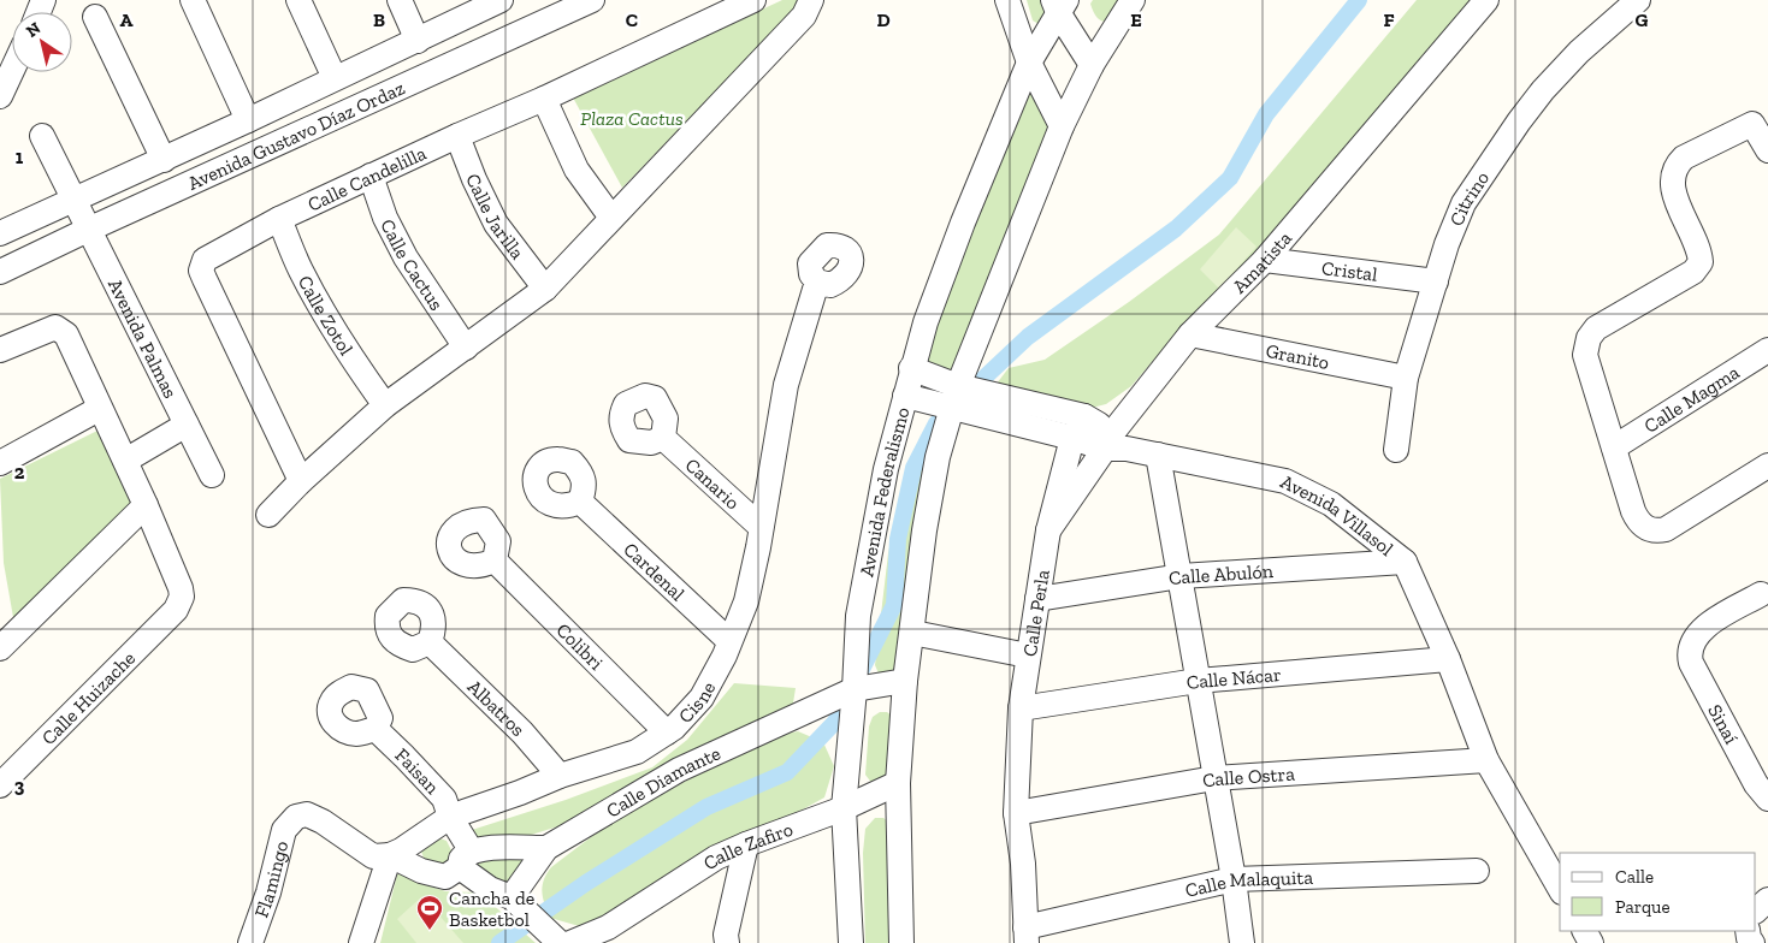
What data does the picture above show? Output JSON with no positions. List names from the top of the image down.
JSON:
{
  "streets": {
    "street": [
      "Avenida Gustavo Díaz Ordaz",
      "Calle Candelilla",
      "Citrino",
      "Calle Jarilla",
      "Amatista",
      "Calle Cactus",
      "Cristal",
      "Calle Zotol",
      "Avenida Palmas",
      "Granito",
      "Calle Magma",
      "Canario",
      "Avenida Federalismo",
      "Avenida Villasol",
      "Cardenal",
      "Calle Abulón",
      "Calle Perla",
      "Colibri",
      "Calle Nácar",
      "Calle Huizache",
      "Cisne",
      "Albatros",
      "Sinaí",
      "Faisan",
      "Calle Ostra",
      "Calle Diamante",
      "Calle Zafiro",
      "Flamingo",
      "Calle Malaquita"
    ]
  },
  "crossings": [
    ["Avenida Gustavo Díaz Ordaz", "Avenida Palmas"],
    ["Calle Candelilla", "Calle Jarilla"],
    ["Calle Candelilla", "Calle Cactus"],
    ["Calle Candelilla", "Calle Zotol"],
    ["Citrino", "Cristal"],
    ["Citrino", "Granito"],
    ["Amatista", "Cristal"],
    ["Amatista", "Granito"],
    ["Amatista", "Avenida Villasol"],
    ["Amatista", "Calle Perla"],
    ["Canario", "Cisne"],
    ["Avenida Federalismo", "Avenida Villasol"],
    ["Avenida Federalismo", "Calle Diamante"],
    ["Avenida Federalismo", "Calle Zafiro"],
    ["Avenida Villasol", "Calle Abulón"],
    ["Avenida Villasol", "Calle Perla"],
    ["Avenida Villasol", "Calle Nácar"],
    ["Avenida Villasol", "Calle Ostra"],
    ["Cardenal", "Cisne"],
    ["Calle Abulón", "Calle Perla"],
    ["Calle Perla", "Calle Nácar"],
    ["Calle Perla", "Calle Ostra"],
    ["Calle Perla", "Calle Malaquita"],
    ["Colibri", "Cisne"],
    ["Cisne", "Albatros"],
    ["Cisne", "Faisan"],
    ["Cisne", "Flamingo"]
  ],
  "parks": ["Plaza Cactus"],
  "places": {
    "sports": ["Cancha de Basketbol"]
  },
  "legend": ["Calle", "Parque"],
  "north": "top left",
  "grid": {
    "columns": [
      "A",
      "B",
      "C",
      "D",
      "E",
      "F",
      "G"
    ],
    "rows": ["1", "2", "3"]
  }
}
